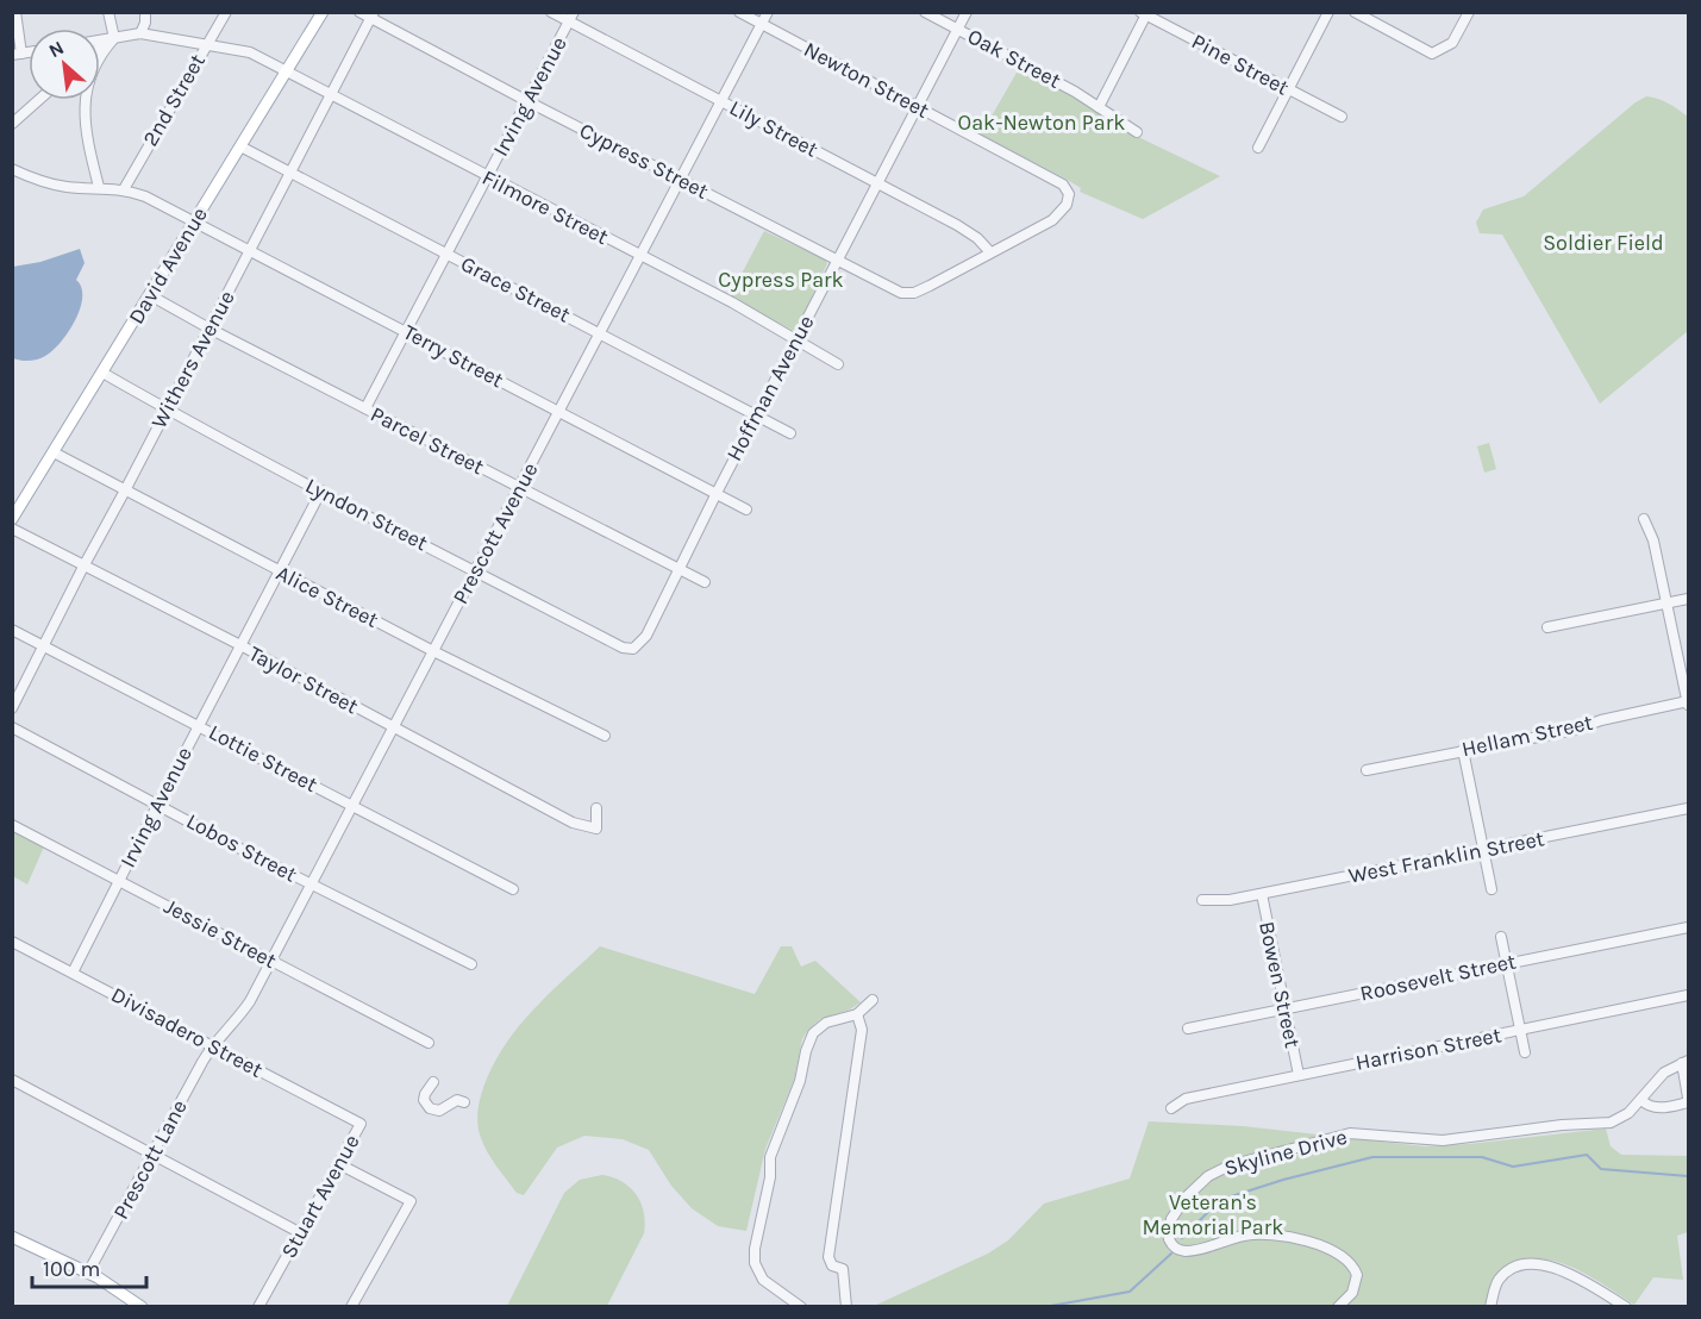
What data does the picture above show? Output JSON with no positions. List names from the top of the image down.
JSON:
{
  "streets": {
    "main road": ["David Avenue"],
    "street": [
      "Oak Street",
      "Pine Street",
      "Newton Street",
      "Irving Avenue",
      "2nd Street",
      "Lily Street",
      "Cypress Street",
      "Filmore Street",
      "Grace Street",
      "Terry Street",
      "Withers Avenue",
      "Hoffman Avenue",
      "Parcel Street",
      "Lyndon Street",
      "Prescott Avenue",
      "Alice Street",
      "Taylor Street",
      "Hellam Street",
      "Lottie Street",
      "Lobos Street",
      "West Franklin Street",
      "Jessie Street",
      "Roosevelt Street",
      "Bowen Street",
      "Divisadero Street",
      "Harrison Street",
      "Skyline Drive",
      "Prescott Lane",
      "Stuart Avenue"
    ]
  },
  "crossings": [
    ["Oak Street", "Hoffman Avenue"],
    ["Newton Street", "Lily Street"],
    ["Newton Street", "Cypress Street"],
    ["Newton Street", "Hoffman Avenue"],
    ["Newton Street", "Prescott Avenue"],
    ["Irving Avenue", "Lily Street"],
    ["Irving Avenue", "Cypress Street"],
    ["Irving Avenue", "Filmore Street"],
    ["Irving Avenue", "Grace Street"],
    ["Irving Avenue", "Terry Street"],
    ["Irving Avenue", "Parcel Street"],
    ["Irving Avenue", "Lyndon Street"],
    ["Irving Avenue", "Alice Street"],
    ["Irving Avenue", "Taylor Street"],
    ["Irving Avenue", "Lottie Street"],
    ["Irving Avenue", "Lobos Street"],
    ["Irving Avenue", "Jessie Street"],
    ["Irving Avenue", "Divisadero Street"],
    ["2nd Street", "Filmore Street"],
    ["2nd Street", "Terry Street"],
    ["Lily Street", "Cypress Street"],
    ["Lily Street", "Hoffman Avenue"],
    ["Lily Street", "Prescott Avenue"],
    ["Cypress Street", "Withers Avenue"],
    ["Cypress Street", "Hoffman Avenue"],
    ["Cypress Street", "Prescott Avenue"],
    ["Filmore Street", "David Avenue"],
    ["Filmore Street", "Withers Avenue"],
    ["Filmore Street", "Hoffman Avenue"],
    ["Filmore Street", "Prescott Avenue"],
    ["David Avenue", "Grace Street"],
    ["David Avenue", "Terry Street"],
    ["David Avenue", "Parcel Street"],
    ["David Avenue", "Lyndon Street"],
    ["David Avenue", "Alice Street"],
    ["Grace Street", "Withers Avenue"],
    ["Grace Street", "Hoffman Avenue"],
    ["Grace Street", "Prescott Avenue"],
    ["Terry Street", "Withers Avenue"],
    ["Terry Street", "Hoffman Avenue"],
    ["Terry Street", "Prescott Avenue"],
    ["Withers Avenue", "Parcel Street"],
    ["Withers Avenue", "Lyndon Street"],
    ["Withers Avenue", "Alice Street"],
    ["Withers Avenue", "Taylor Street"],
    ["Withers Avenue", "Lottie Street"],
    ["Hoffman Avenue", "Parcel Street"],
    ["Hoffman Avenue", "Lyndon Street"],
    ["Parcel Street", "Prescott Avenue"],
    ["Lyndon Street", "Prescott Avenue"],
    ["Prescott Avenue", "Alice Street"],
    ["Prescott Avenue", "Taylor Street"],
    ["Prescott Avenue", "Lottie Street"],
    ["Prescott Avenue", "Lobos Street"],
    ["Prescott Avenue", "Jessie Street"],
    ["Prescott Avenue", "Divisadero Street"],
    ["Prescott Avenue", "Prescott Lane"],
    ["West Franklin Street", "Bowen Street"],
    ["Roosevelt Street", "Bowen Street"],
    ["Bowen Street", "Harrison Street"],
    ["Divisadero Street", "Prescott Lane"],
    ["Divisadero Street", "Stuart Avenue"]
  ],
  "parks": [
    "Oak-Newton Park",
    "Soldier Field",
    "Cypress Park",
    "Veteran's Memorial Park"
  ],
  "scale_bar": "100 m",
  "north": "top left"
}
